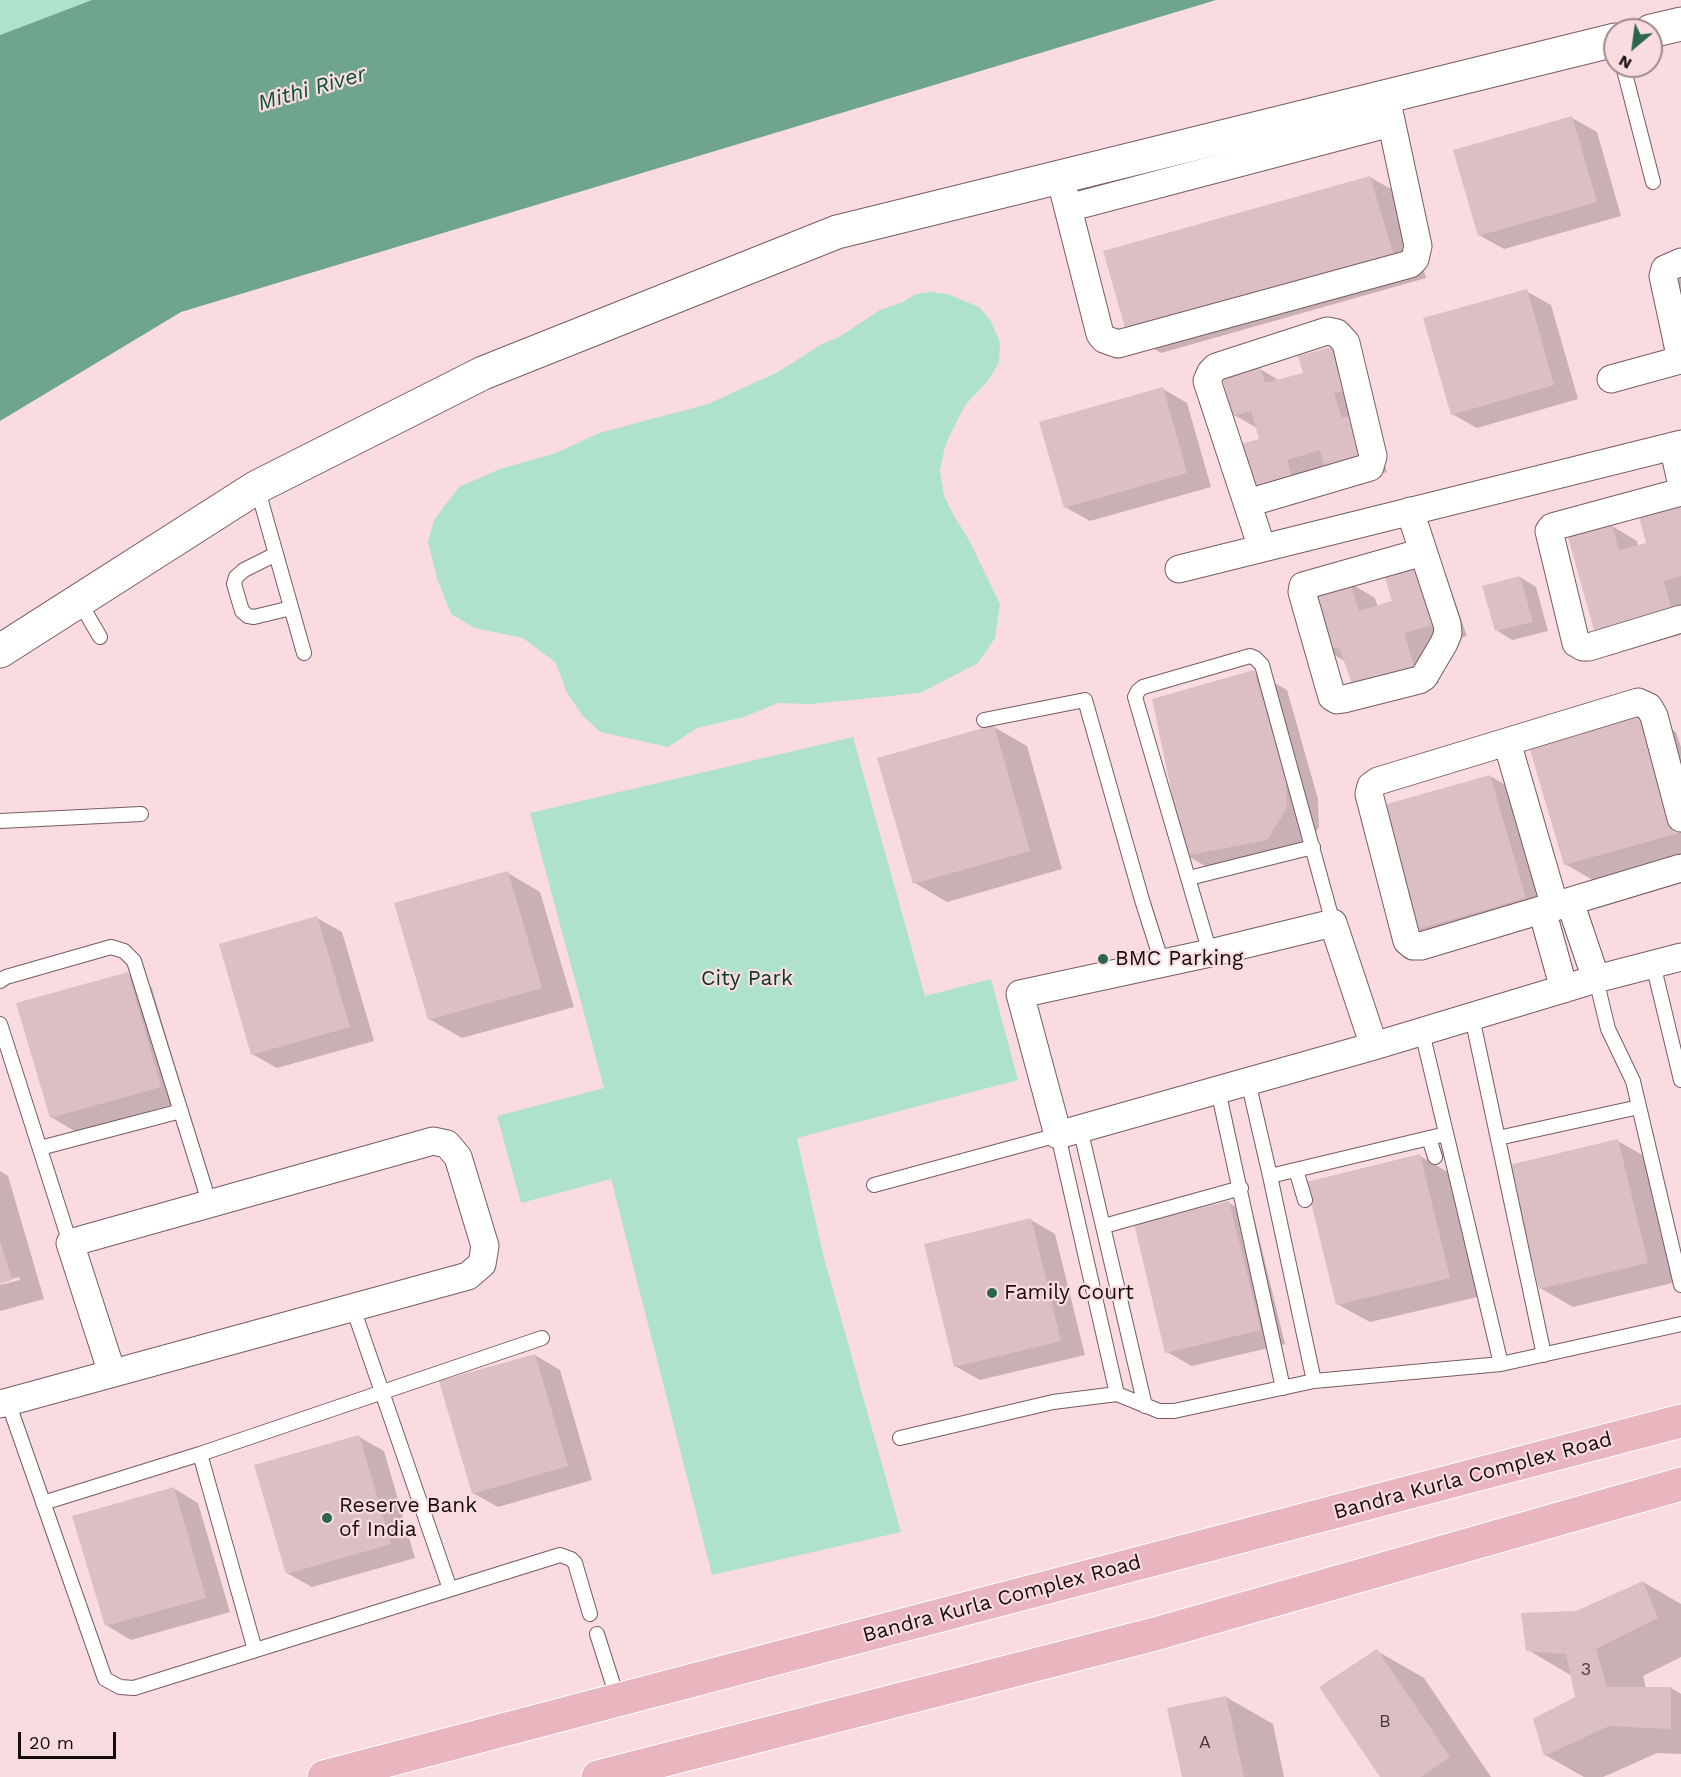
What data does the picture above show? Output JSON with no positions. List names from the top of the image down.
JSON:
{
  "streets": {
    "main road": ["Bandra Kurla Complex Road"]
  },
  "water": ["Mithi River"],
  "parks": ["City Park"],
  "places": ["BMC Parking", "Family Court", "Reserve Bank of India"],
  "house_numbers": ["3", "B", "A"],
  "scale_bar": "20 m",
  "north": "bottom left"
}
